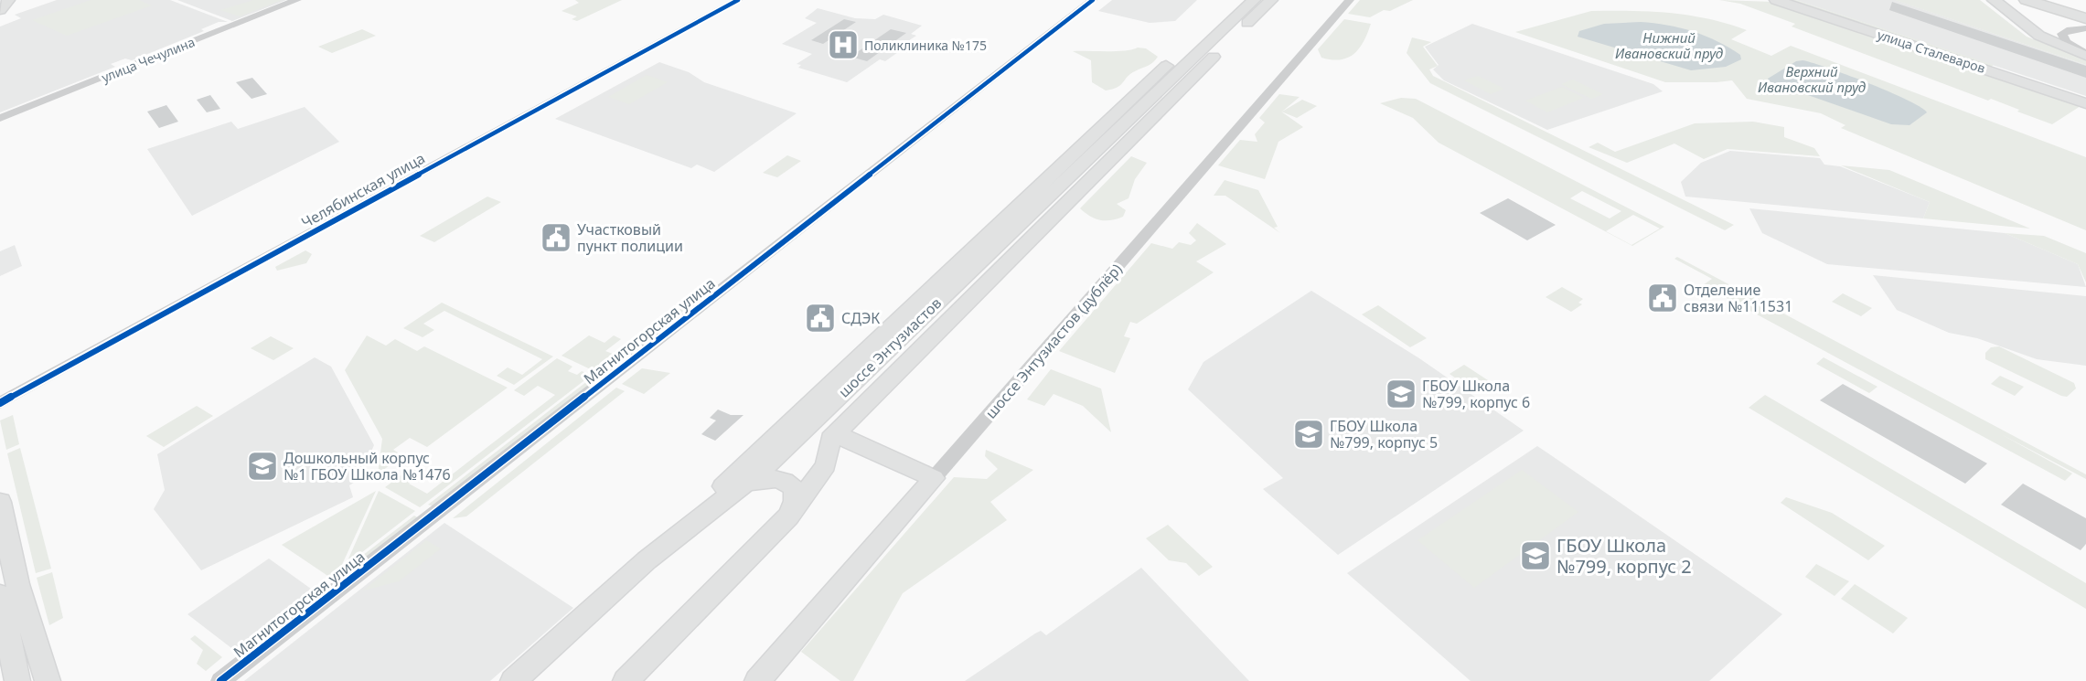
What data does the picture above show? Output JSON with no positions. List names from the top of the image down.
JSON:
{
  "streets": {
    "main road": ["улица Сталеваров", "шоссе Энтузиастов (дублёр)", "шоссе Энтузиастов"],
    "street": ["улица Чечулина", "Челябинская улица", "Магнитогорская улица"]
  },
  "water": ["Нижний Ивановский пруд", "Верхний Ивановский пруд"],
  "places": {
    "hospital": ["Поликлиника №175"],
    "public building": ["Участковый пункт полиции", "Отделение связи №111531", "СДЭК"],
    "school or university": [
      "ГБОУ Школа №799, корпус 6",
      "ГБОУ Школа №799, корпус 5",
      "Дошкольный корпус №1 ГБОУ Школа №1476",
      "ГБОУ Школа №799, корпус 2"
    ]
  }
}
